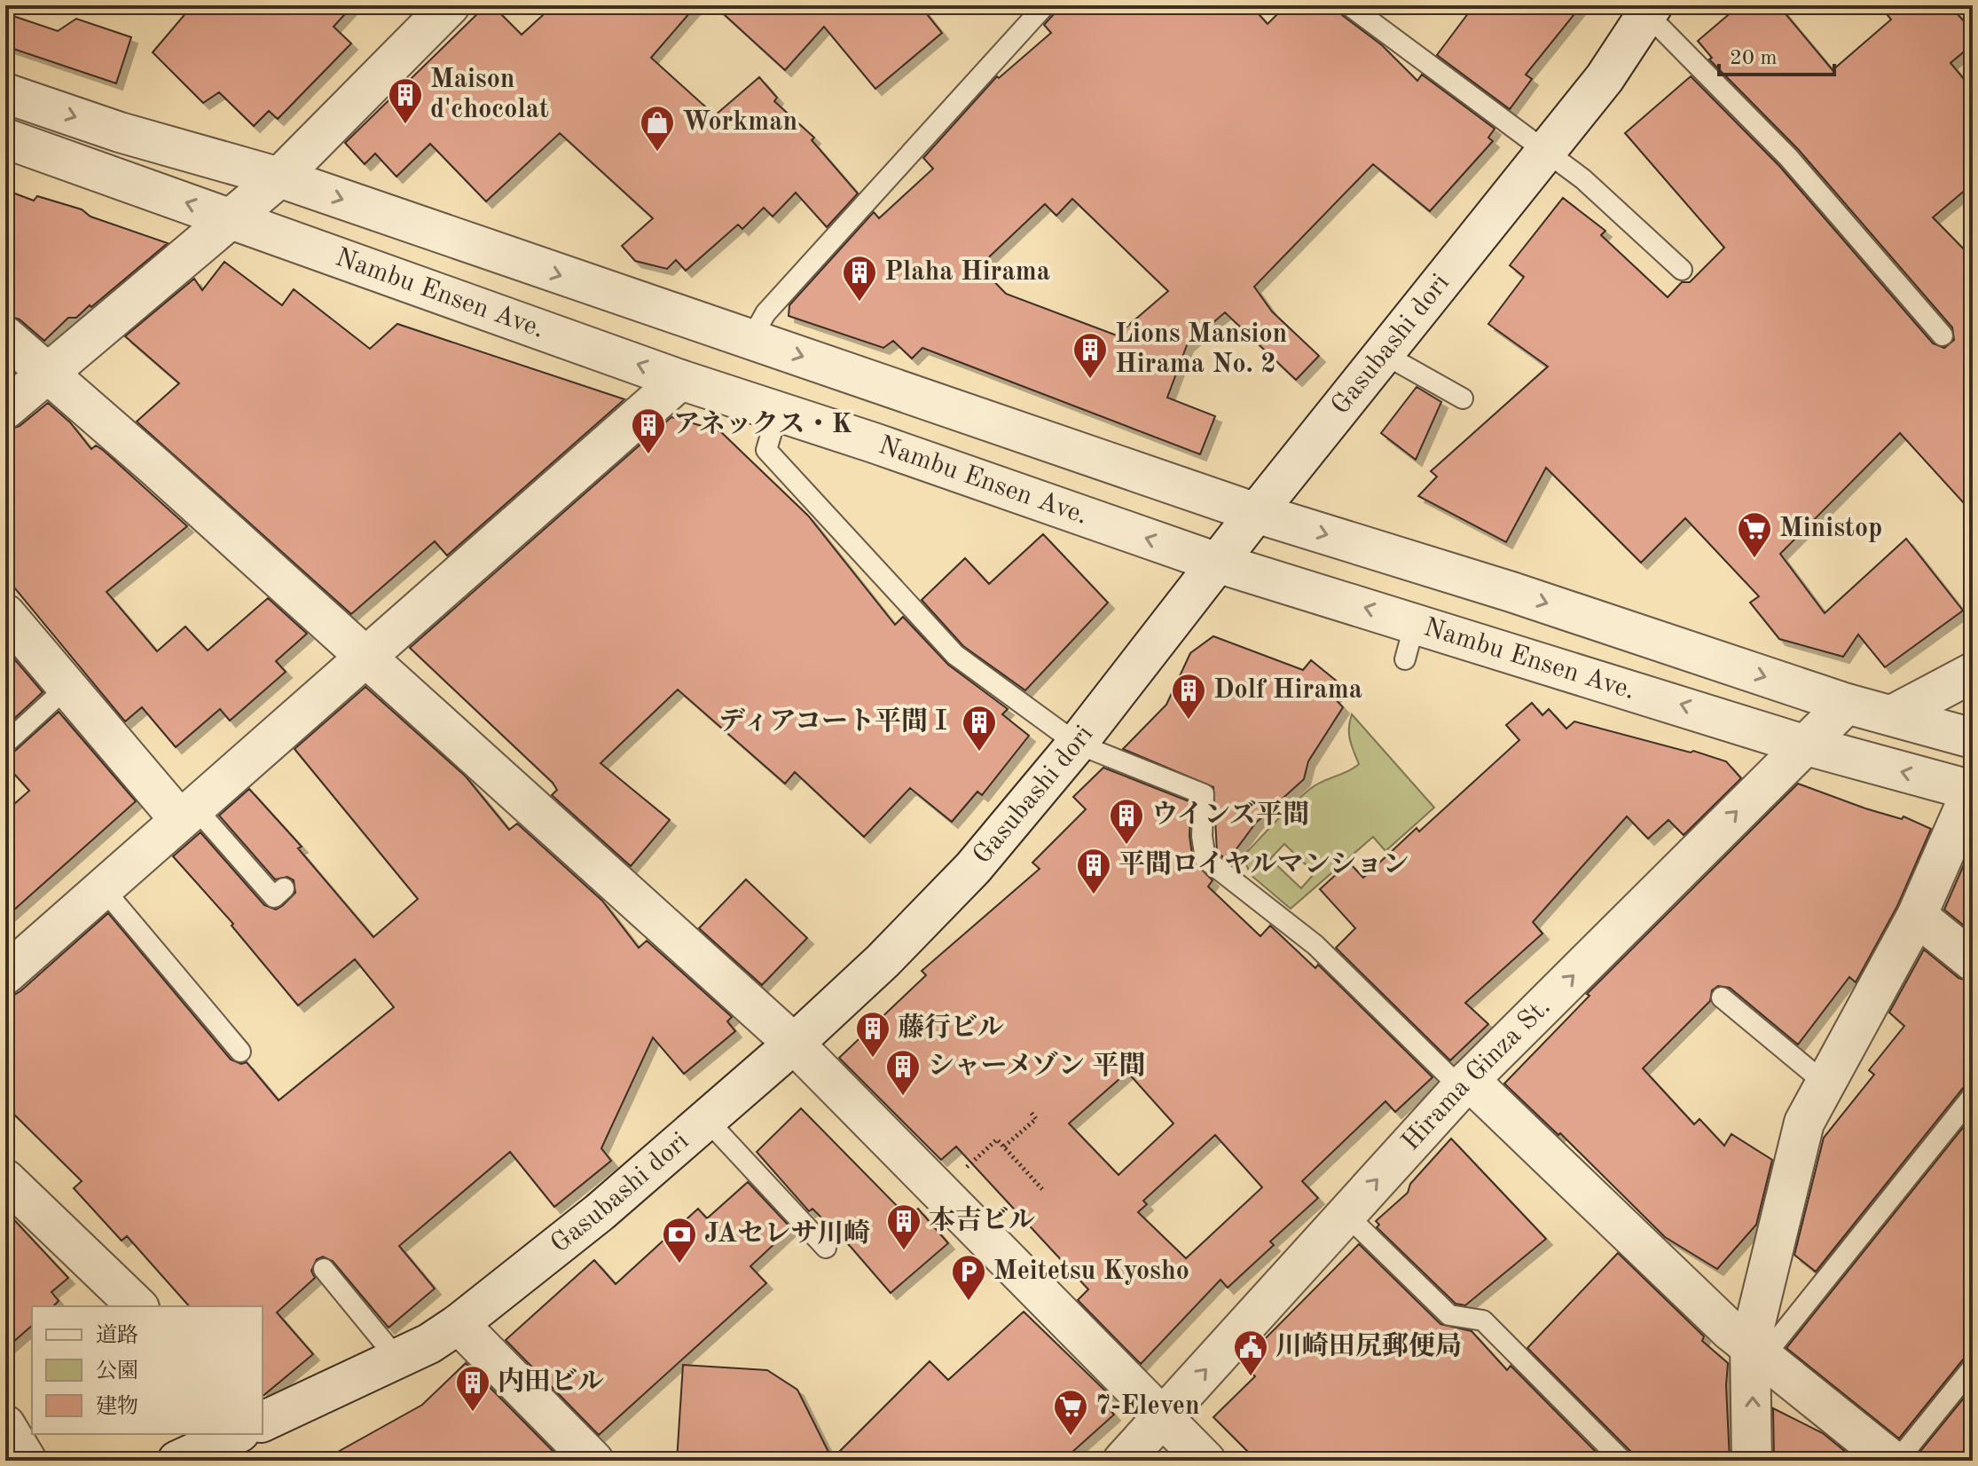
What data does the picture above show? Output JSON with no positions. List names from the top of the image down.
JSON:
{
  "streets": {
    "street": ["Nambu Ensen Ave.", "Gasubashi dori", "Hirama Ginza St."]
  },
  "crossings": [
    ["Nambu Ensen Ave.", "Gasubashi dori"],
    ["Nambu Ensen Ave.", "Hirama Ginza St."]
  ],
  "one_way": ["Hirama Ginza St."],
  "places": {
    "building": [
      "Maison d'chocolat",
      "Plaha Hirama",
      "Lions Mansion Hirama No. 2",
      "アネックス・K",
      "Dolf Hirama",
      "ディアコート平間Ⅰ",
      "ウインズ平間",
      "平間ロイヤルマンション",
      "藤行ビル",
      "シャーメゾン 平間",
      "本吉ビル",
      "内田ビル"
    ],
    "shop": ["Workman"],
    "supermarket": ["Ministop", "7-Eleven"],
    "bank": ["JAセレサ川崎"],
    "parking": ["Meitetsu Kyosho"],
    "public building": ["川崎田尻郵便局"]
  },
  "legend": ["道路", "公園", "建物"],
  "scale_bar": "20 m"
}
